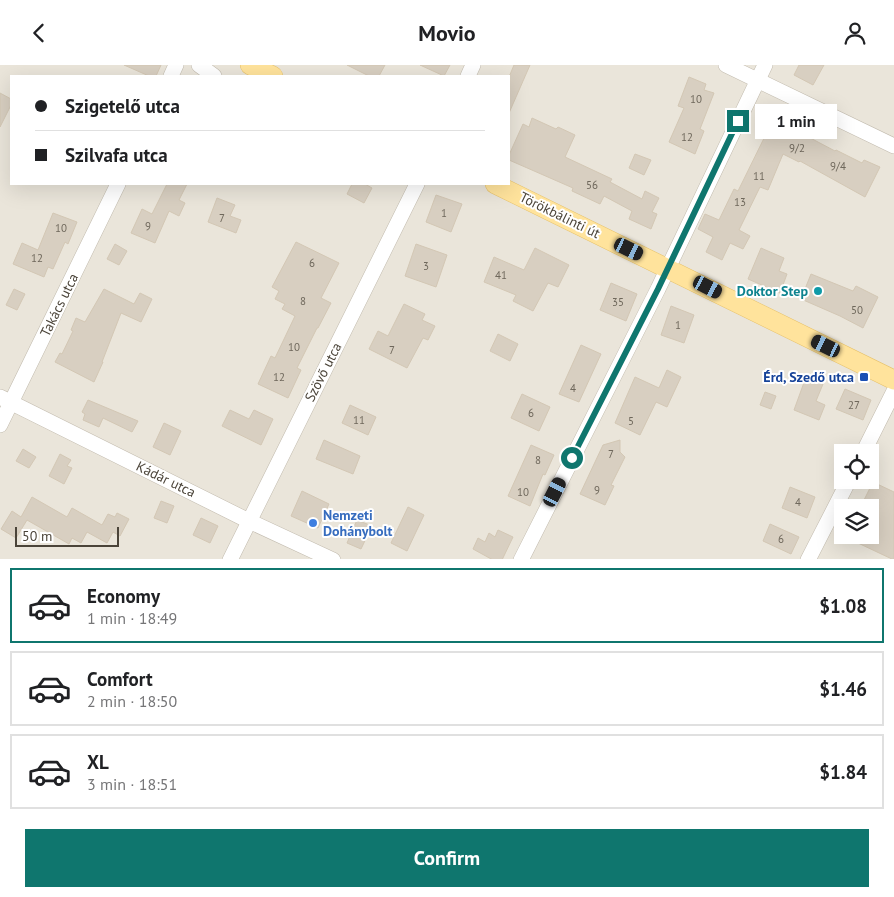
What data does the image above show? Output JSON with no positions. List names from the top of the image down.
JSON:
{
  "streets": {
    "main road": ["Törökbálinti út"],
    "street": ["Takács utca", "Szövő utca", "Kádár utca"]
  },
  "crossings": [
    ["Takács utca", "Kádár utca"],
    ["Szövő utca", "Kádár utca"]
  ],
  "places": {
    "other": ["Doktor Step", "Nemzeti Dohánybolt"],
    "transit": ["Érd, Szedő utca"]
  },
  "house_numbers": [
    "10",
    "12",
    "9/2",
    "9/4",
    "11",
    "56",
    "13",
    "1",
    "7",
    "9",
    "10",
    "12",
    "6",
    "3",
    "41",
    "8",
    "35",
    "50",
    "1",
    "10",
    "7",
    "12",
    "4",
    "27",
    "6",
    "11",
    "5",
    "7",
    "8",
    "9",
    "10",
    "4",
    "6"
  ],
  "scale_bar": "50 m",
  "page": {
    "header": "Movio",
    "banner": ["Szigetelő utca", "Szilvafa utca"],
    "bubble": "1 min",
    "scale": "50 m",
    "list": [
      {
        "name": "Economy",
        "note": "1 min · 18:49",
        "value": "$1.08"
      },
      {
        "name": "Comfort",
        "note": "2 min · 18:50",
        "value": "$1.46"
      },
      {
        "name": "XL",
        "note": "3 min · 18:51",
        "value": "$1.84"
      }
    ],
    "buttons": "Confirm"
  }
}
